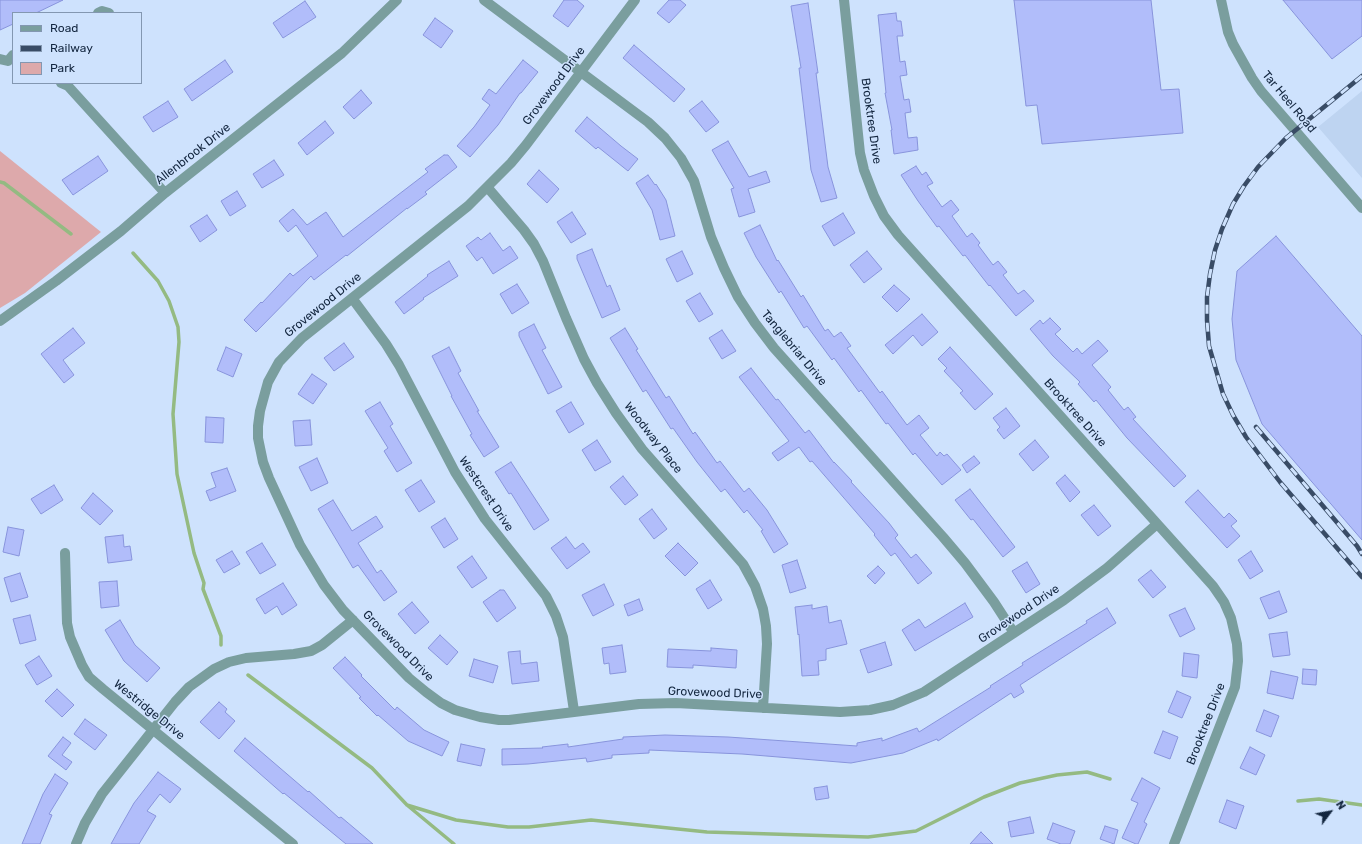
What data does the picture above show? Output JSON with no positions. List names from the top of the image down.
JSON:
{
  "streets": {
    "street": [
      "Grovewood Drive",
      "Tar Heel Road",
      "Brooktree Drive",
      "Allenbrook Drive",
      "Tanglebriar Drive",
      "Woodway Place",
      "Westcrest Drive",
      "Westridge Drive"
    ]
  },
  "crossings": [
    ["Grovewood Drive", "Brooktree Drive"],
    ["Grovewood Drive", "Tanglebriar Drive"],
    ["Grovewood Drive", "Woodway Place"],
    ["Grovewood Drive", "Westcrest Drive"]
  ],
  "legend": ["Road", "Railway", "Park"],
  "north": "top right"
}
